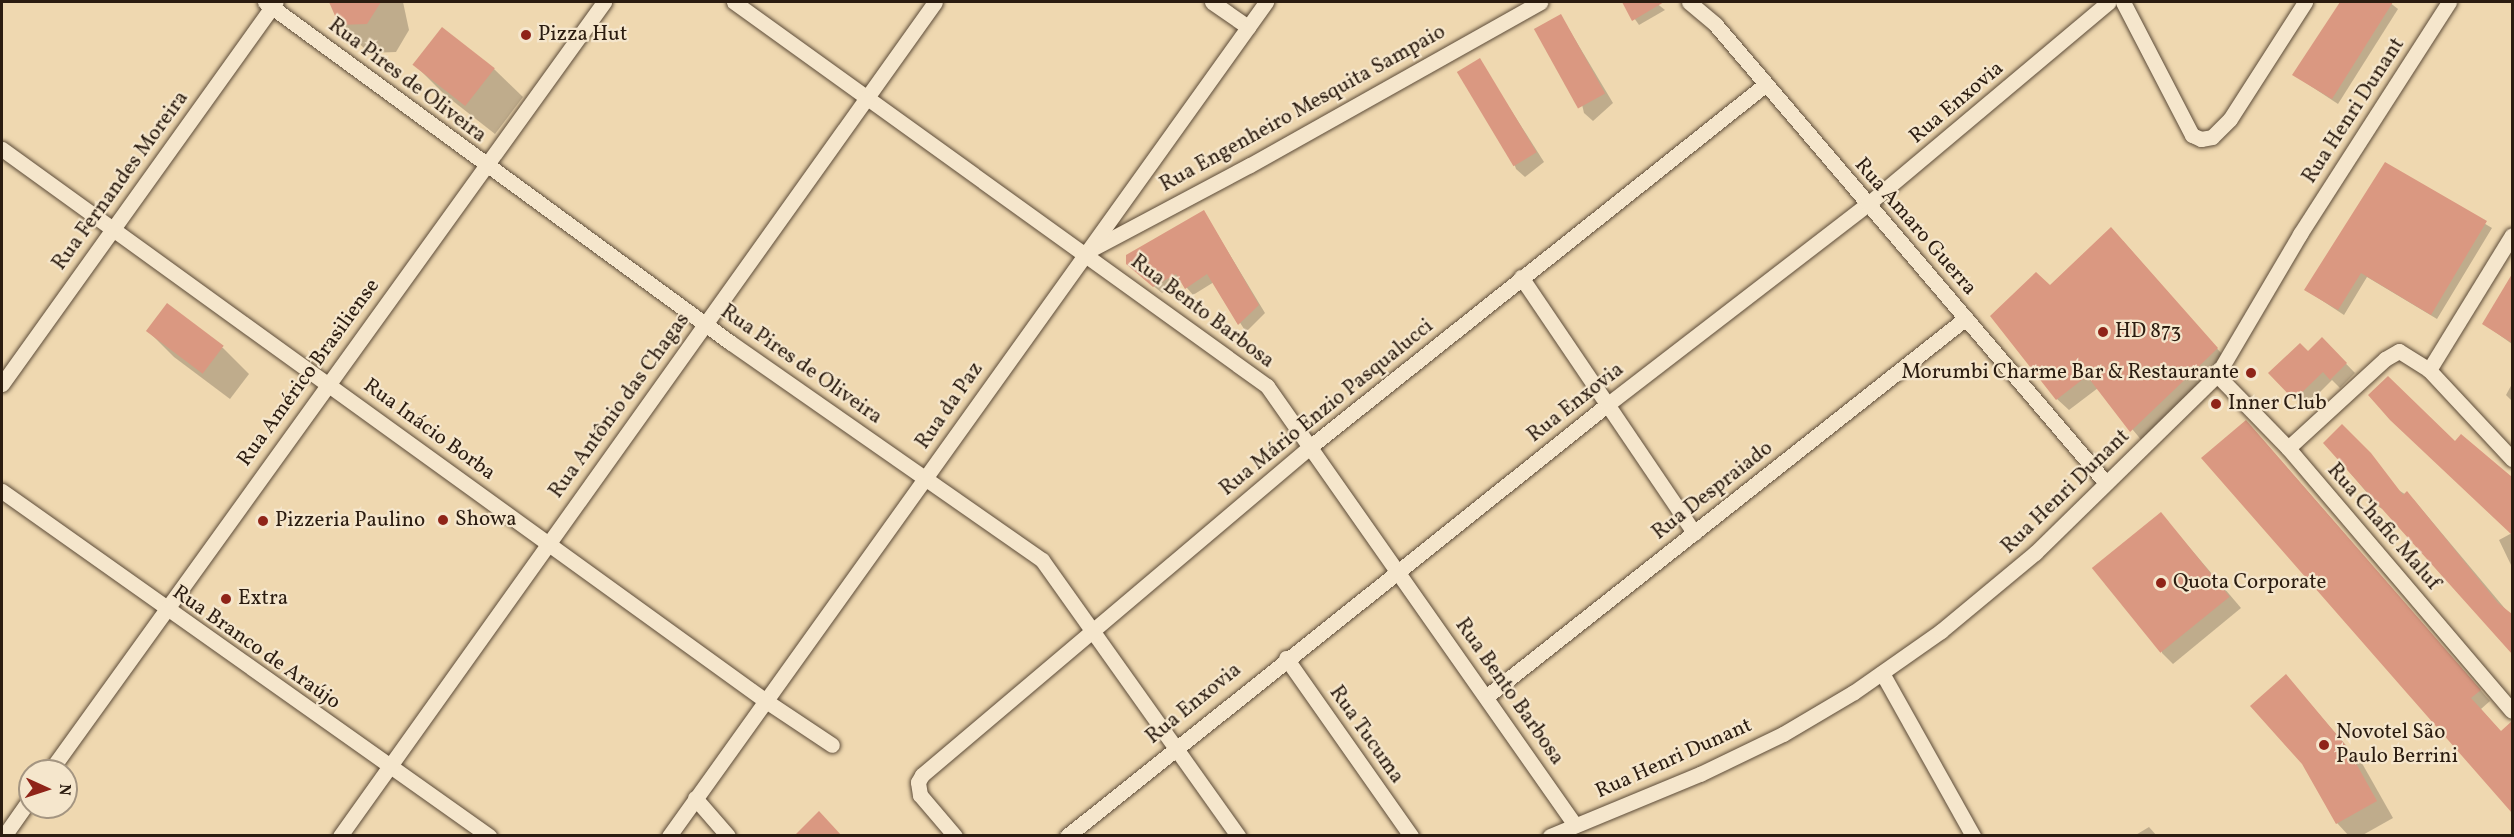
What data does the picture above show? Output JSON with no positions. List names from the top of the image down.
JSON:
{
  "streets": {
    "street": [
      "Rua Pires de Oliveira",
      "Rua Enxovia",
      "Rua Engenheiro Mesquita Sampaio",
      "Rua Henri Dunant",
      "Rua Fernandes Moreira",
      "Rua Amaro Guerra",
      "Rua Bento Barbosa",
      "Rua Américo Brasiliense",
      "Rua Antônio das Chagas",
      "Rua da Paz",
      "Rua Mário Enzio Pasqualucci",
      "Rua Inácio Borba",
      "Rua Despraiado",
      "Rua Chafic Maluf",
      "Rua Branco de Araújo",
      "Rua Tucuma"
    ]
  },
  "crossings": [
    ["Rua Pires de Oliveira", "Rua Enxovia"],
    ["Rua Pires de Oliveira", "Rua Fernandes Moreira"],
    ["Rua Pires de Oliveira", "Rua Américo Brasiliense"],
    ["Rua Pires de Oliveira", "Rua Antônio das Chagas"],
    ["Rua Pires de Oliveira", "Rua da Paz"],
    ["Rua Pires de Oliveira", "Rua Mário Enzio Pasqualucci"],
    ["Rua Enxovia", "Rua Amaro Guerra"],
    ["Rua Enxovia", "Rua Bento Barbosa"],
    ["Rua Enxovia", "Rua Tucuma"],
    ["Rua Engenheiro Mesquita Sampaio", "Rua Bento Barbosa"],
    ["Rua Engenheiro Mesquita Sampaio", "Rua da Paz"],
    ["Rua Henri Dunant", "Rua Amaro Guerra"],
    ["Rua Henri Dunant", "Rua Bento Barbosa"],
    ["Rua Henri Dunant", "Rua Chafic Maluf"],
    ["Rua Fernandes Moreira", "Rua Inácio Borba"],
    ["Rua Amaro Guerra", "Rua Mário Enzio Pasqualucci"],
    ["Rua Amaro Guerra", "Rua Despraiado"],
    ["Rua Bento Barbosa", "Rua Antônio das Chagas"],
    ["Rua Bento Barbosa", "Rua da Paz"],
    ["Rua Bento Barbosa", "Rua Mário Enzio Pasqualucci"],
    ["Rua Bento Barbosa", "Rua Despraiado"],
    ["Rua Américo Brasiliense", "Rua Inácio Borba"],
    ["Rua Américo Brasiliense", "Rua Branco de Araújo"],
    ["Rua Antônio das Chagas", "Rua Inácio Borba"],
    ["Rua Antônio das Chagas", "Rua Branco de Araújo"],
    ["Rua da Paz", "Rua Inácio Borba"]
  ],
  "places": [
    "Pizza Hut",
    "HD 873",
    "Morumbi Charme Bar & Restaurante",
    "Inner Club",
    "Showa",
    "Pizzeria Paulino",
    "Quota Corporate",
    "Extra",
    "Novotel São Paulo Berrini"
  ],
  "north": "right"
}
